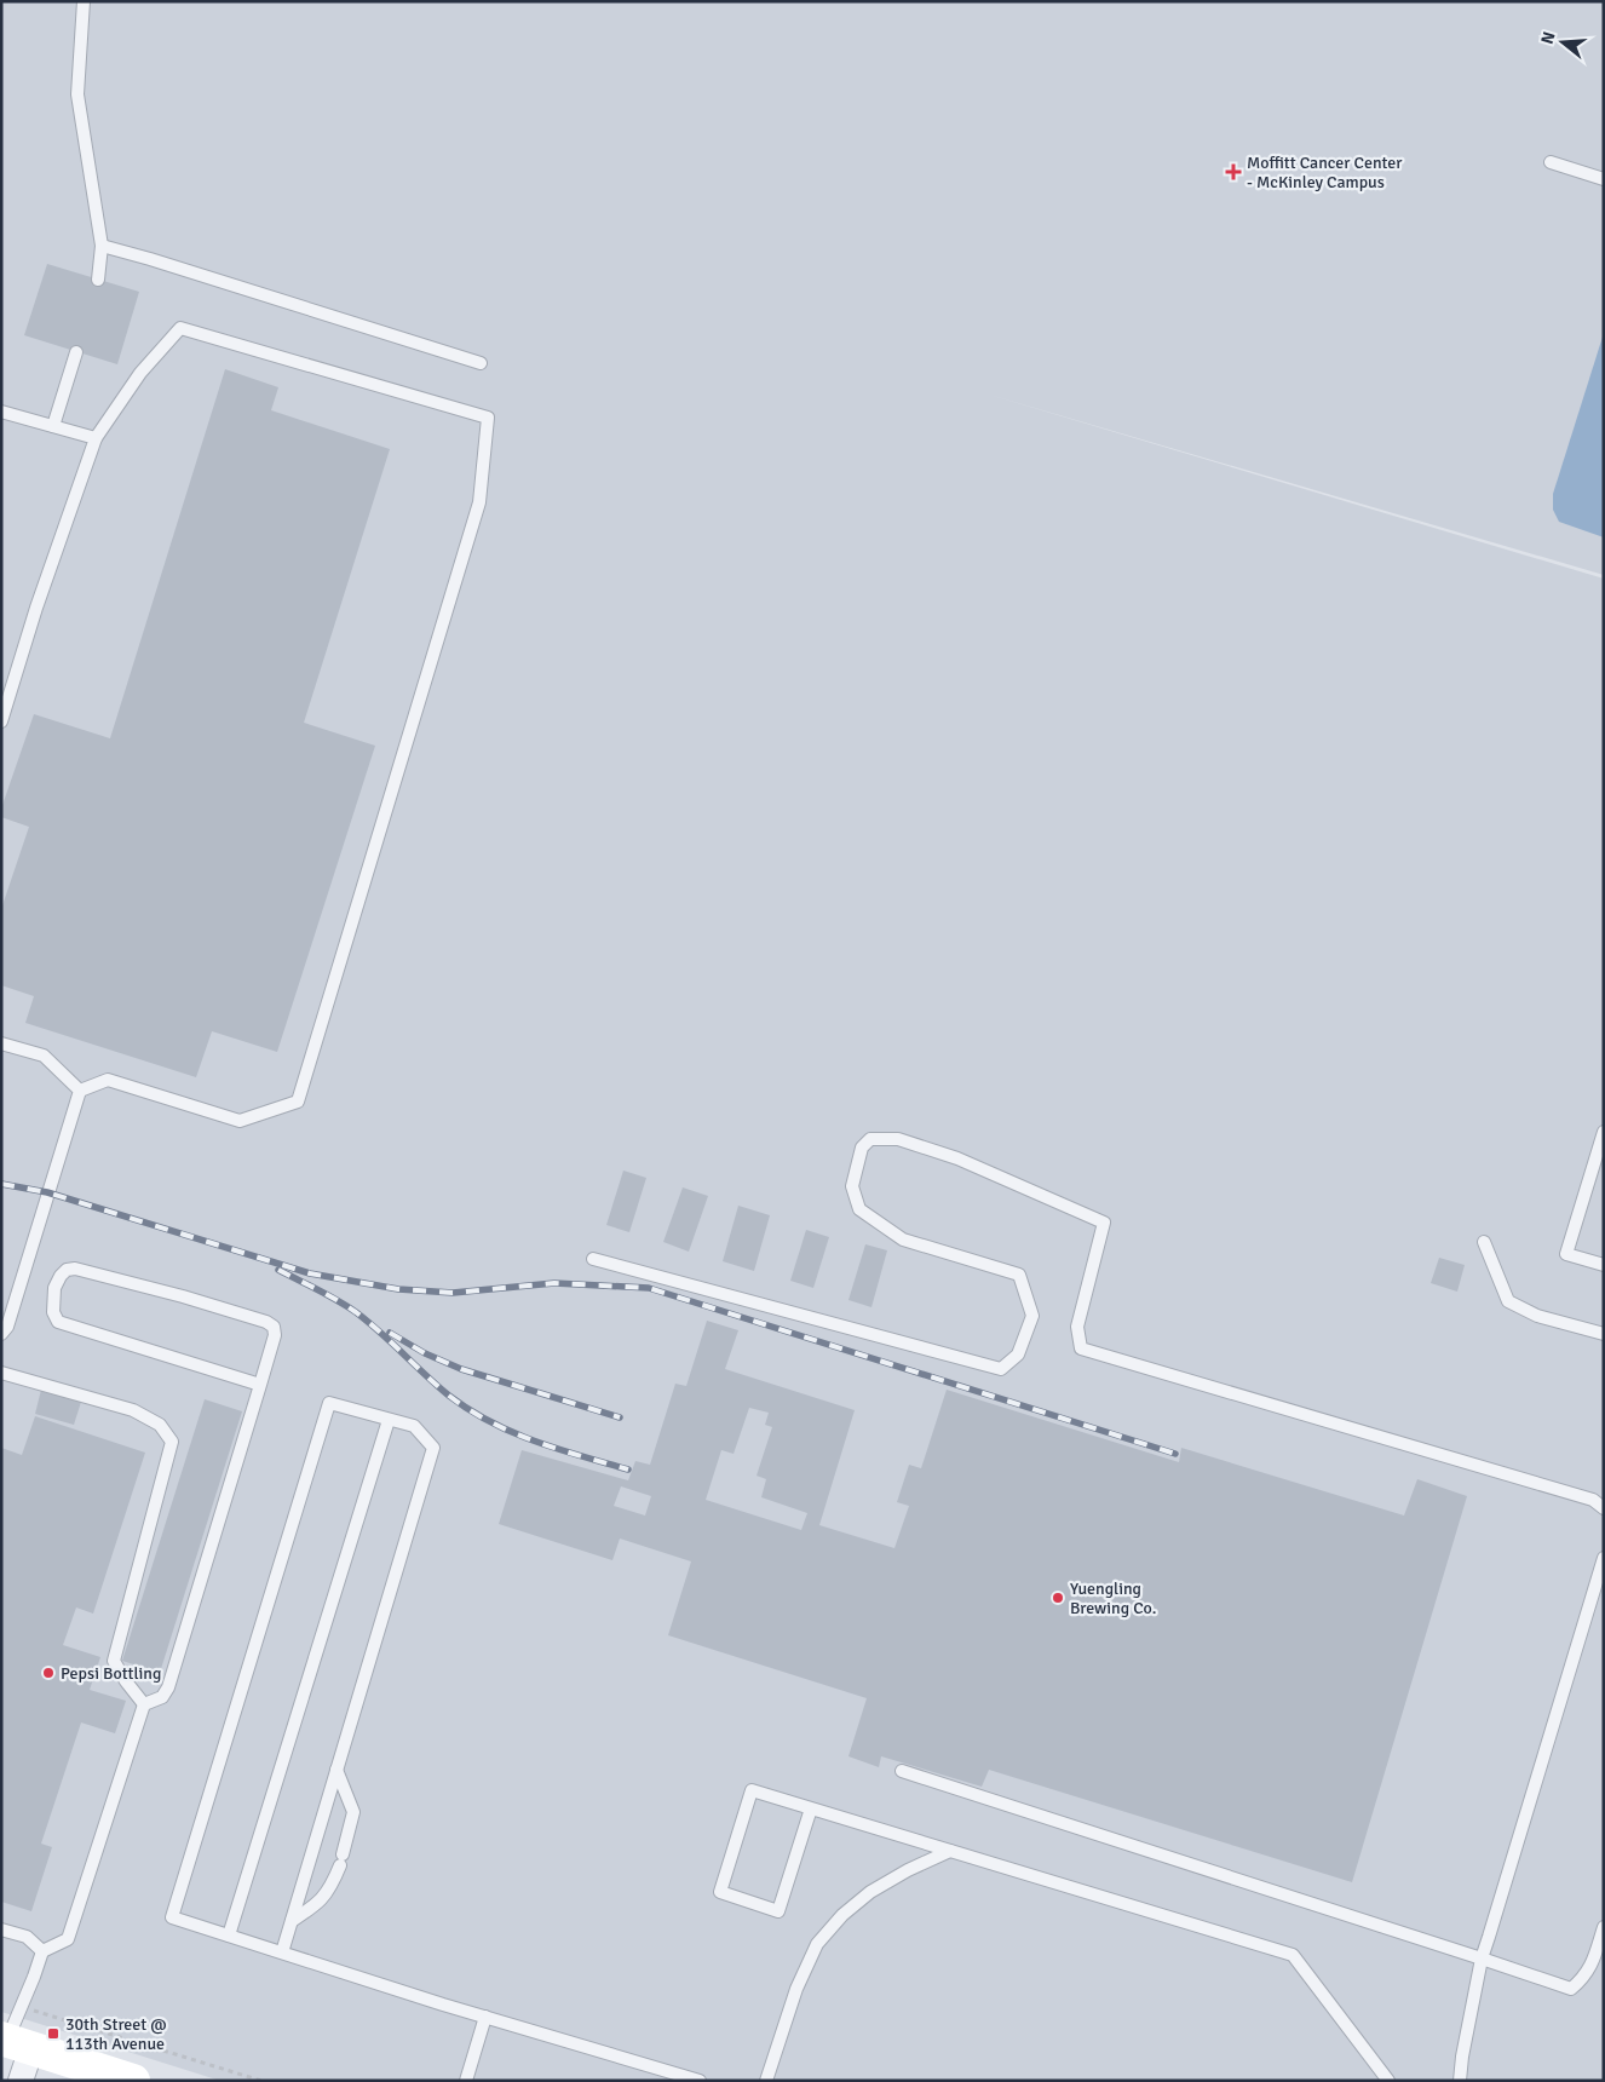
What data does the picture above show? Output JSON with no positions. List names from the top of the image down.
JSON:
{
  "places": {
    "health": ["Moffitt Cancer Center - McKinley Campus"],
    "other": ["Yuengling Brewing Co.", "Pepsi Bottling"],
    "transit": ["30th Street @ 113th Avenue"]
  },
  "north": "left"
}
